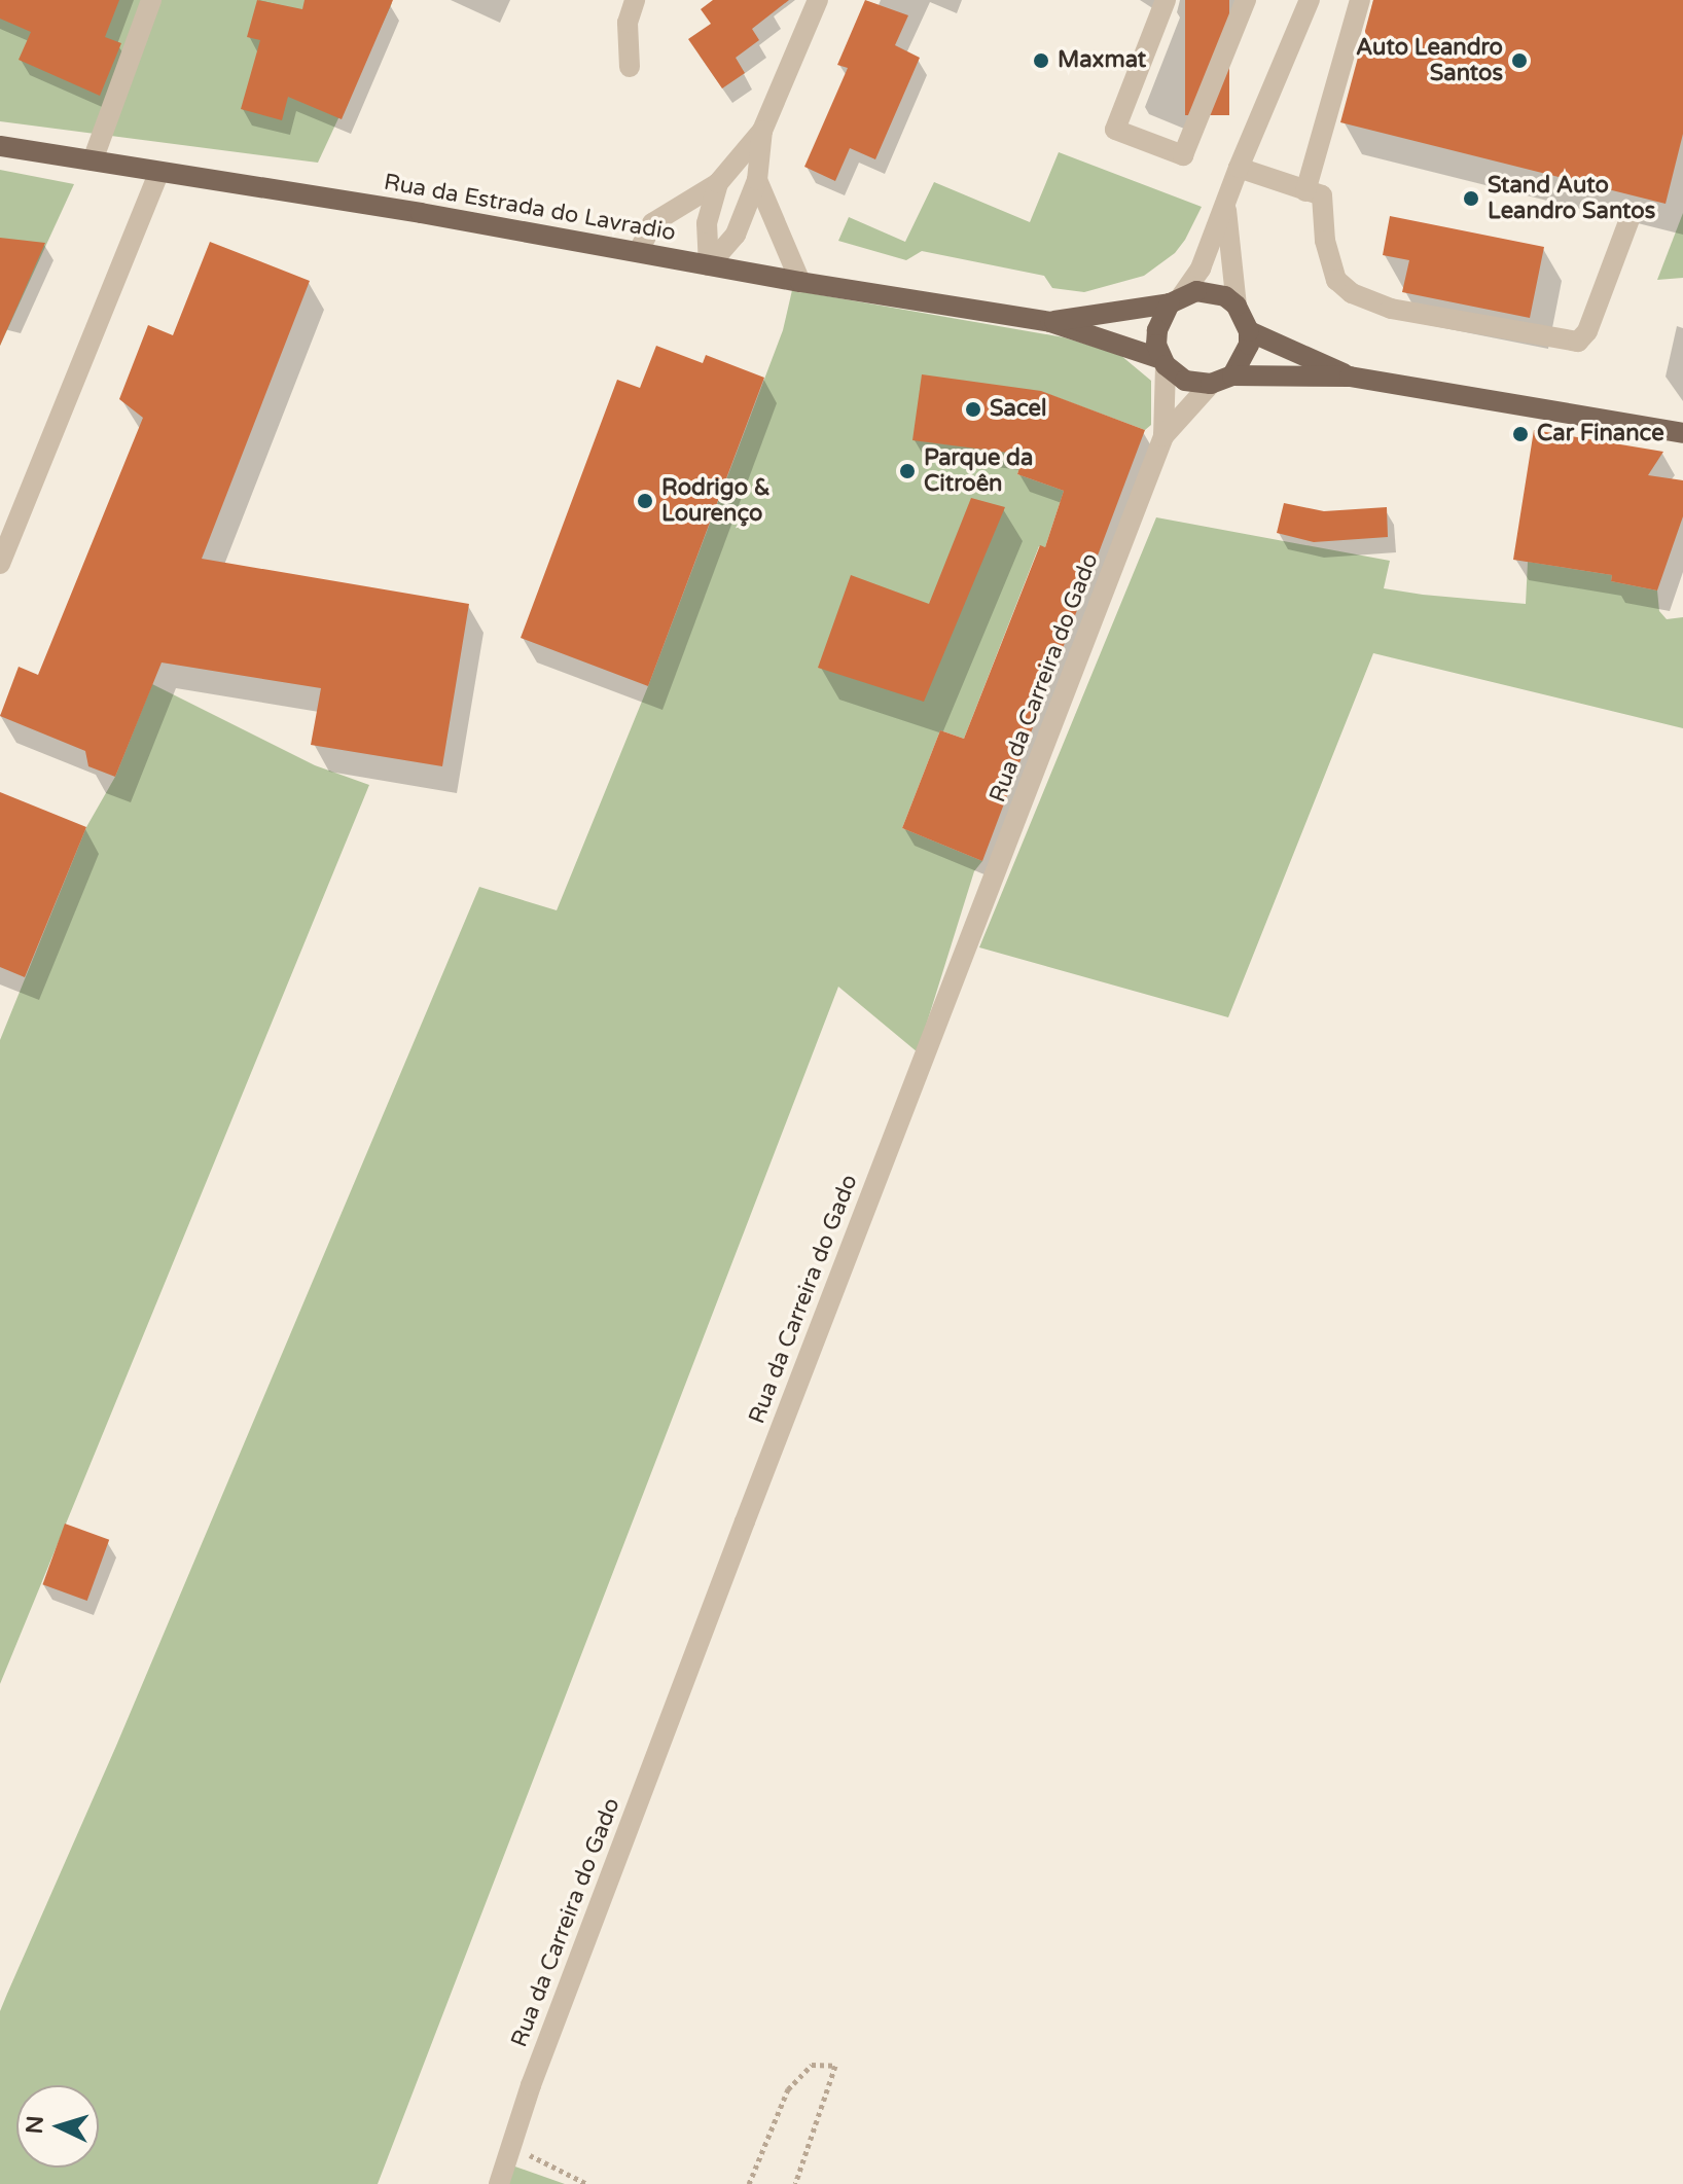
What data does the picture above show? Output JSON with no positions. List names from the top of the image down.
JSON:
{
  "streets": {
    "main road": ["Rua da Estrada do Lavradio"],
    "street": ["Rua da Carreira do Gado"]
  },
  "places": [
    "Maxmat",
    "Auto Leandro Santos",
    "Stand Auto Leandro Santos",
    "Sacel",
    "Car Finance",
    "Parque da Citroên",
    "Rodrigo & Lourenço"
  ],
  "north": "left"
}
